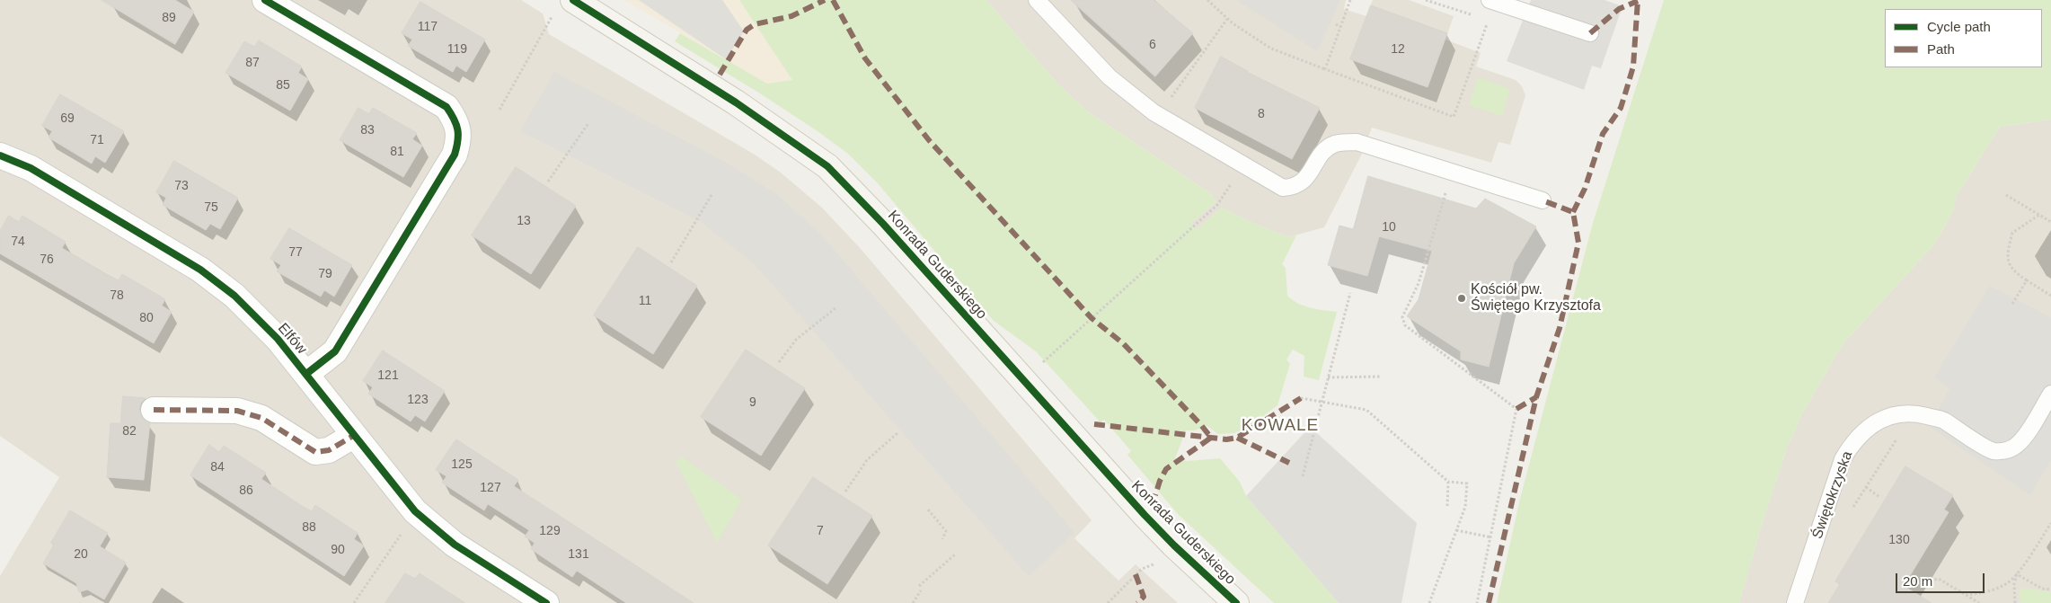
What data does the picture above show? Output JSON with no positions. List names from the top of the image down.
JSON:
{
  "streets": {
    "street": ["Konrada Guderskiego", "Elfów"],
    "lane": ["Świętokrzyska"]
  },
  "districts": ["KOWALE"],
  "places": ["Kościół pw. Świętego Krzysztofa"],
  "house_numbers": [
    "89",
    "117",
    "6",
    "119",
    "12",
    "87",
    "85",
    "8",
    "69",
    "83",
    "71",
    "81",
    "73",
    "75",
    "13",
    "10",
    "74",
    "77",
    "76",
    "79",
    "78",
    "11",
    "80",
    "121",
    "123",
    "9",
    "82",
    "125",
    "84",
    "127",
    "86",
    "88",
    "129",
    "7",
    "130",
    "90",
    "20",
    "131"
  ],
  "legend": ["Cycle path", "Path"],
  "scale_bar": "20 m"
}
